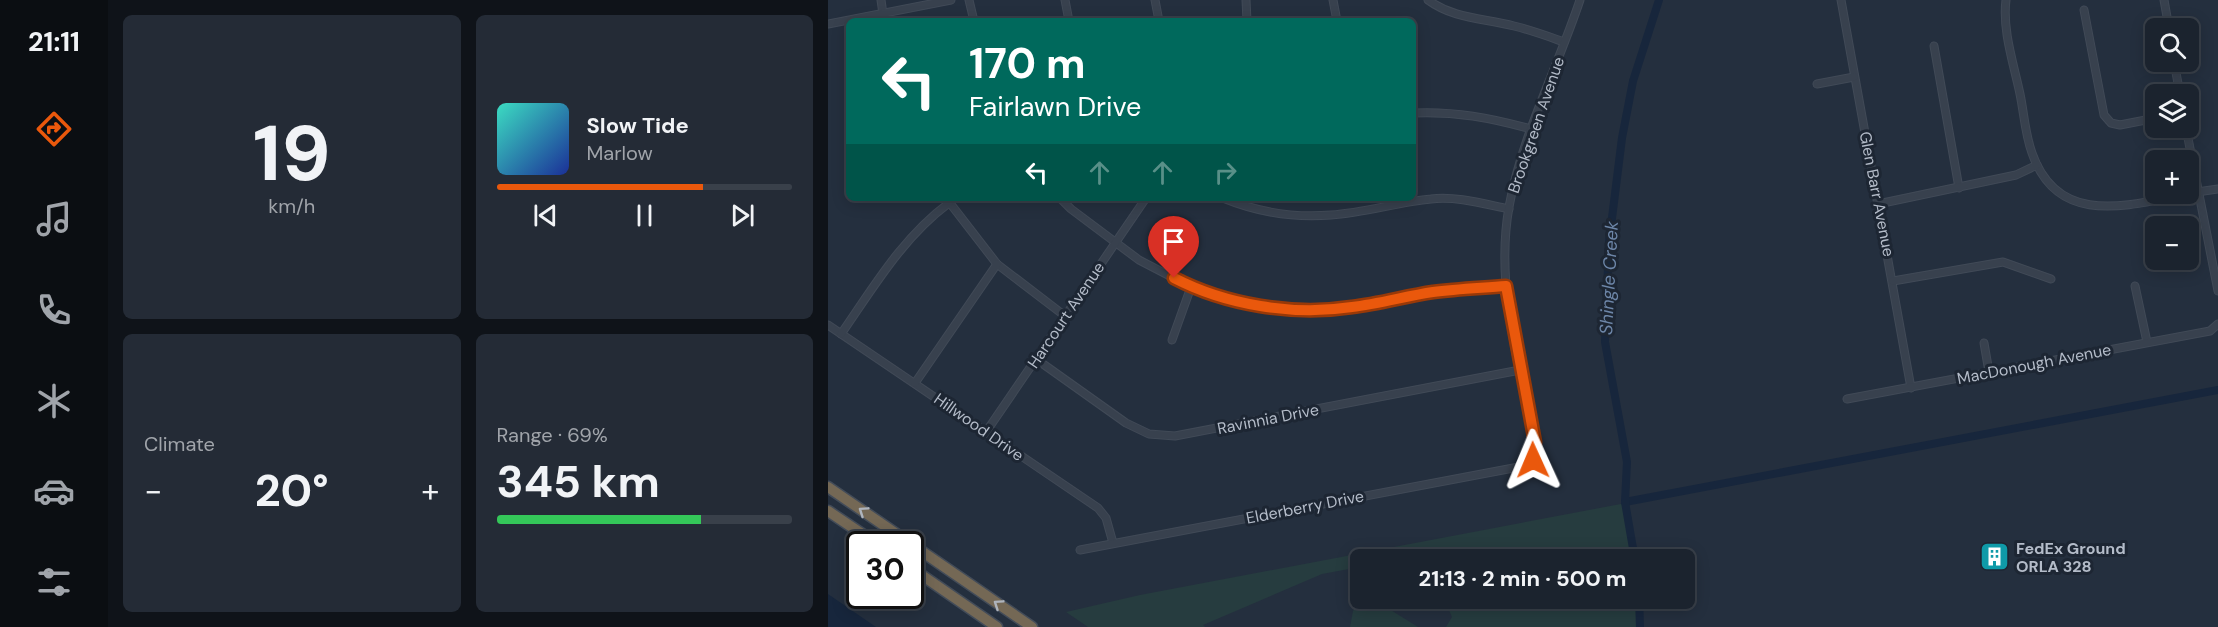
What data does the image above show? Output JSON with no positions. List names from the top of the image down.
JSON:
{
  "streets": {
    "street": [
      "Brookgreen Avenue",
      "Glen Barr Avenue",
      "Harcourt Avenue",
      "MacDonough Avenue",
      "Ravinnia Drive",
      "Hillwood Drive",
      "Elderberry Drive"
    ]
  },
  "crossings": [
    ["Brookgreen Avenue", "Ravinnia Drive"],
    ["Brookgreen Avenue", "Elderberry Drive"],
    ["Glen Barr Avenue", "MacDonough Avenue"],
    ["Harcourt Avenue", "Ravinnia Drive"],
    ["Harcourt Avenue", "Hillwood Drive"],
    ["Hillwood Drive", "Elderberry Drive"]
  ],
  "water": ["Shingle Creek"],
  "places": {
    "building": ["FedEx Ground ORLA 328"]
  },
  "page": {
    "tabs": "21:11",
    "tile": [
      ["19", "km/h"],
      "Climate",
      ["Range · 69%", "345 km"]
    ],
    "map_buttons": ["+", "−"],
    "turn": ["170 m", "Fairlawn Drive"],
    "song": ["Slow Tide", "Marlow"],
    "heat": ["−", "20°", "+"],
    "limit": "30",
    "trip": "21:13 · 2 min · 500 m"
  }
}
